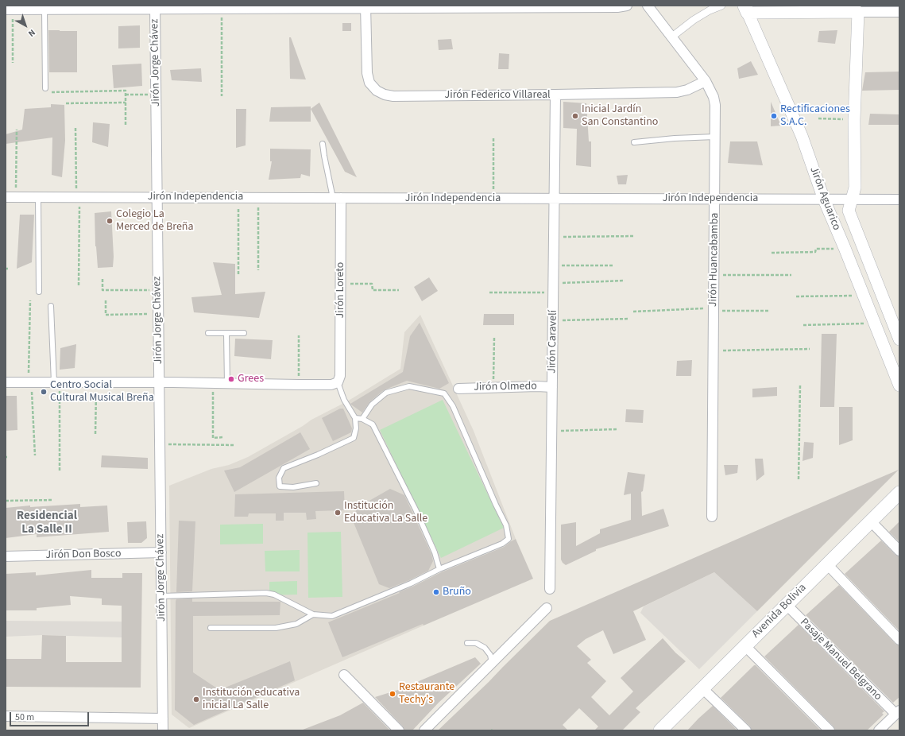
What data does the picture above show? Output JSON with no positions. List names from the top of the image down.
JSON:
{
  "streets": {
    "main road": ["Avenida Bolivia"],
    "street": [
      "Jirón Jorge Chávez",
      "Jirón Federico Villareal",
      "Jirón Independencia",
      "Jirón Aguarico",
      "Jirón Huancabamba",
      "Jirón Loreto",
      "Jirón Caravelí",
      "Jirón Olmedo",
      "Jirón Don Bosco",
      "Pasaje Manuel Belgrano"
    ]
  },
  "crossings": [
    ["Jirón Jorge Chávez", "Jirón Independencia"],
    ["Jirón Jorge Chávez", "Jirón Don Bosco"],
    ["Jirón Federico Villareal", "Jirón Huancabamba"],
    ["Jirón Federico Villareal", "Jirón Caravelí"],
    ["Jirón Independencia", "Jirón Aguarico"],
    ["Jirón Independencia", "Jirón Huancabamba"],
    ["Jirón Independencia", "Jirón Loreto"],
    ["Jirón Independencia", "Jirón Caravelí"],
    ["Jirón Caravelí", "Jirón Olmedo"],
    ["Avenida Bolivia", "Pasaje Manuel Belgrano"]
  ],
  "districts": ["Residencial La Salle II"],
  "places": [
    "Inicial Jardín San Constantino",
    "Rectificaciones S.A.C.",
    "Colegio La Merced de Breña",
    "Grees",
    "Centro Social Cultural Musical Breña",
    "Institución Educativa La Salle",
    "Bruño",
    "Restaurante Techy's",
    "Institución educativa inicial La Salle"
  ],
  "scale_bar": "50 m",
  "north": "bottom right"
}
